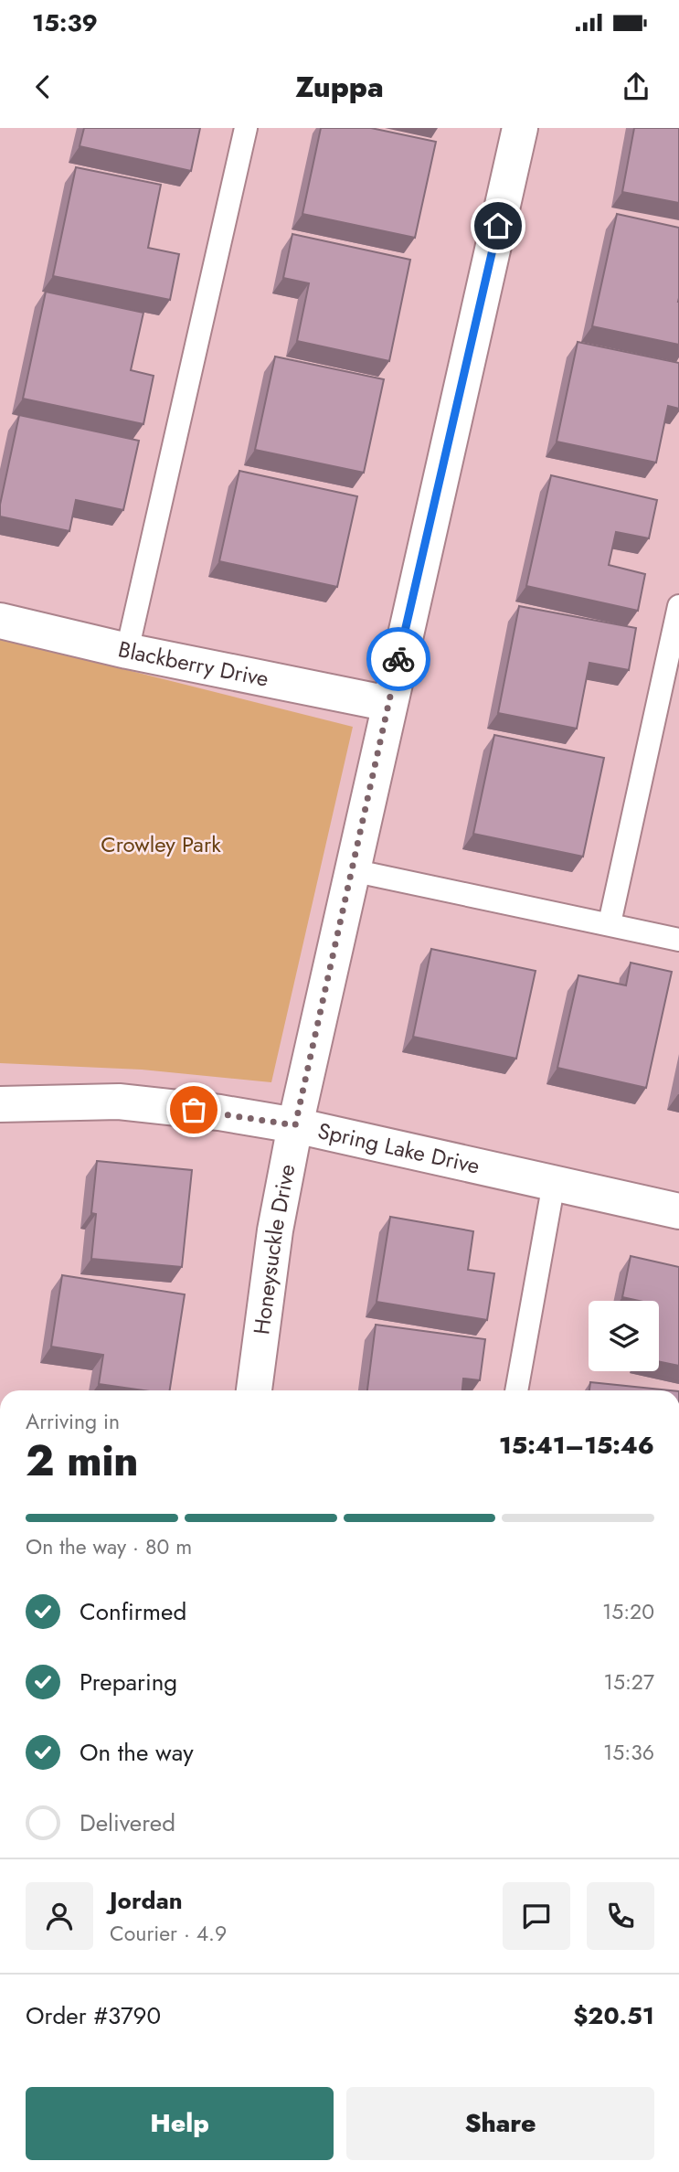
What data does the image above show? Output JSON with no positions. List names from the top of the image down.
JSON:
{
  "streets": {
    "street": ["Blackberry Drive", "Spring Lake Drive", "Honeysuckle Drive"]
  },
  "crossings": [
    ["Blackberry Drive", "Honeysuckle Drive"],
    ["Spring Lake Drive", "Honeysuckle Drive"]
  ],
  "parks": ["Crowley Park"],
  "page": {
    "status": "15:39",
    "header": "Zuppa",
    "heading": ["2 min", "Arriving in", "15:41–15:46"],
    "panel": [
      "Jordan",
      "Courier · 4.9",
      "Order #3790",
      "$20.51"
    ],
    "bar": "On the way · 80 m",
    "list": [
      ["Confirmed", "15:20"],
      ["Preparing", "15:27"],
      ["On the way", "15:36"],
      "Delivered"
    ],
    "buttons": ["Help", "Share"]
  }
}
